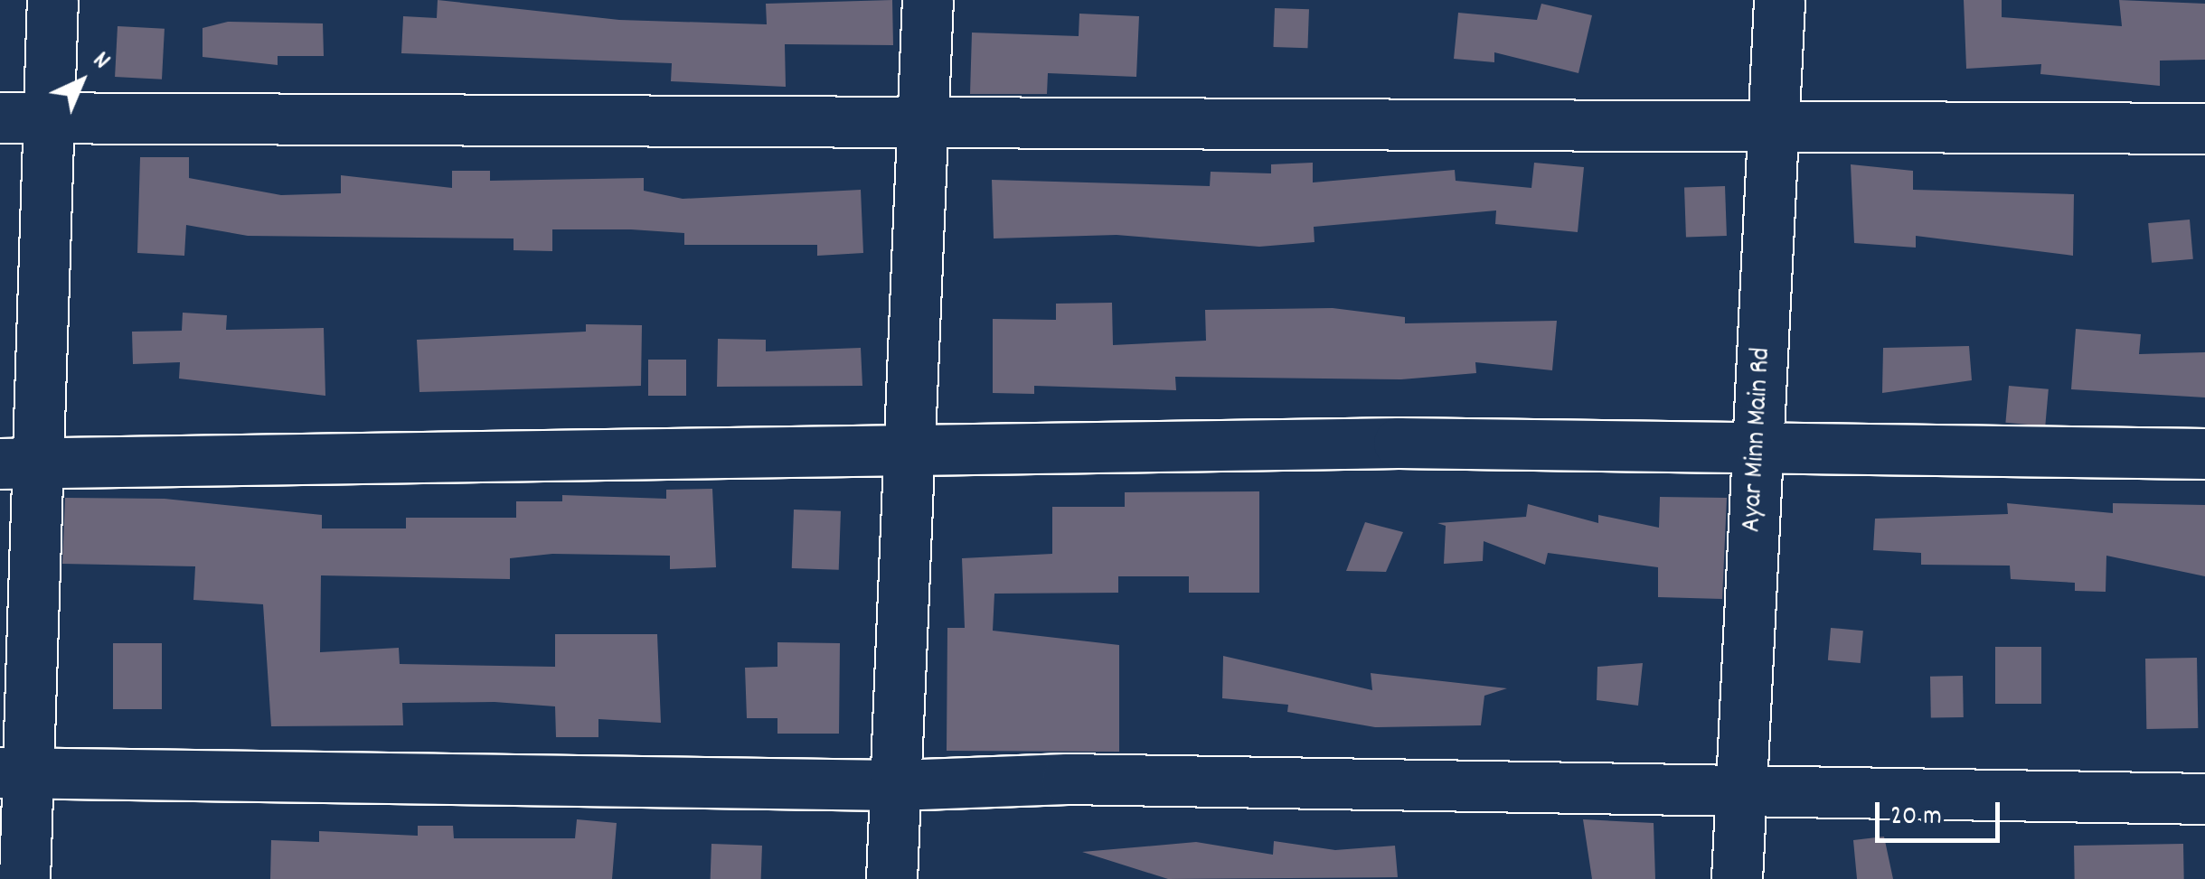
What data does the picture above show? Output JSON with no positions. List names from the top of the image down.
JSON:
{
  "streets": {
    "street": ["Ayar Minn Main Rd"]
  },
  "scale_bar": "20 m",
  "north": "top right"
}
